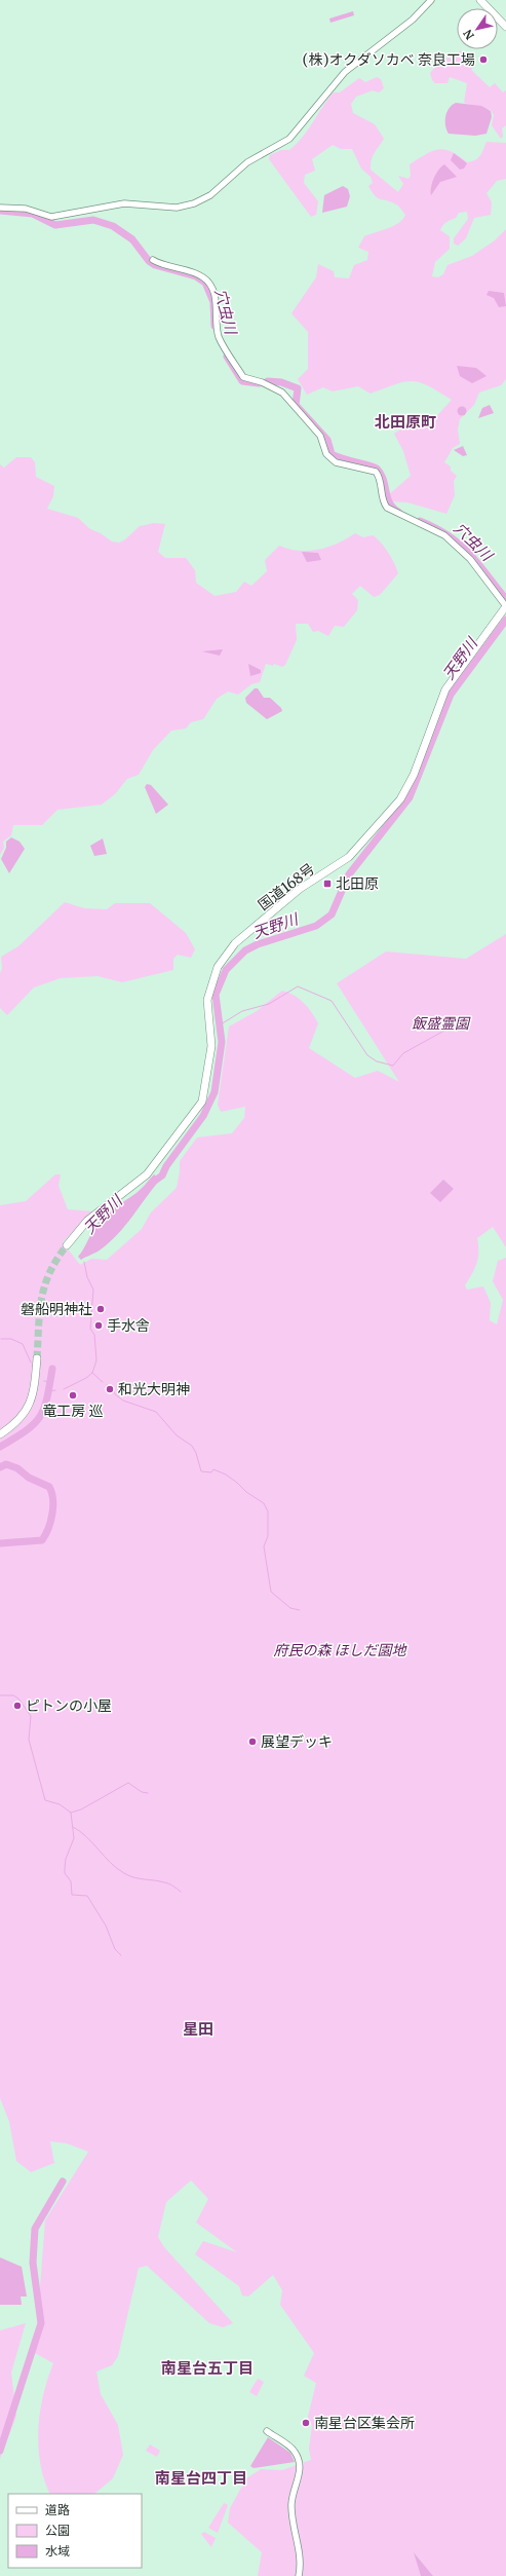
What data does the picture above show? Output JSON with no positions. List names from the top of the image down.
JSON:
{
  "streets": {
    "highway": ["国道168号"]
  },
  "districts": [
    "北田原町",
    "星田",
    "南星台五丁目",
    "南星台四丁目"
  ],
  "water": ["穴虫川", "天野川"],
  "parks": ["飯盛霊園", "府民の森 ほしだ園地"],
  "places": {
    "other": [
      "(株)オクダソカベ 奈良工場",
      "磐船明神社",
      "手水舎",
      "和光大明神",
      "竜工房 巡",
      "ピトンの小屋",
      "展望デッキ",
      "南星台区集会所"
    ],
    "transit": ["北田原"]
  },
  "legend": ["道路", "公園", "水域"],
  "north": "bottom left"
}
